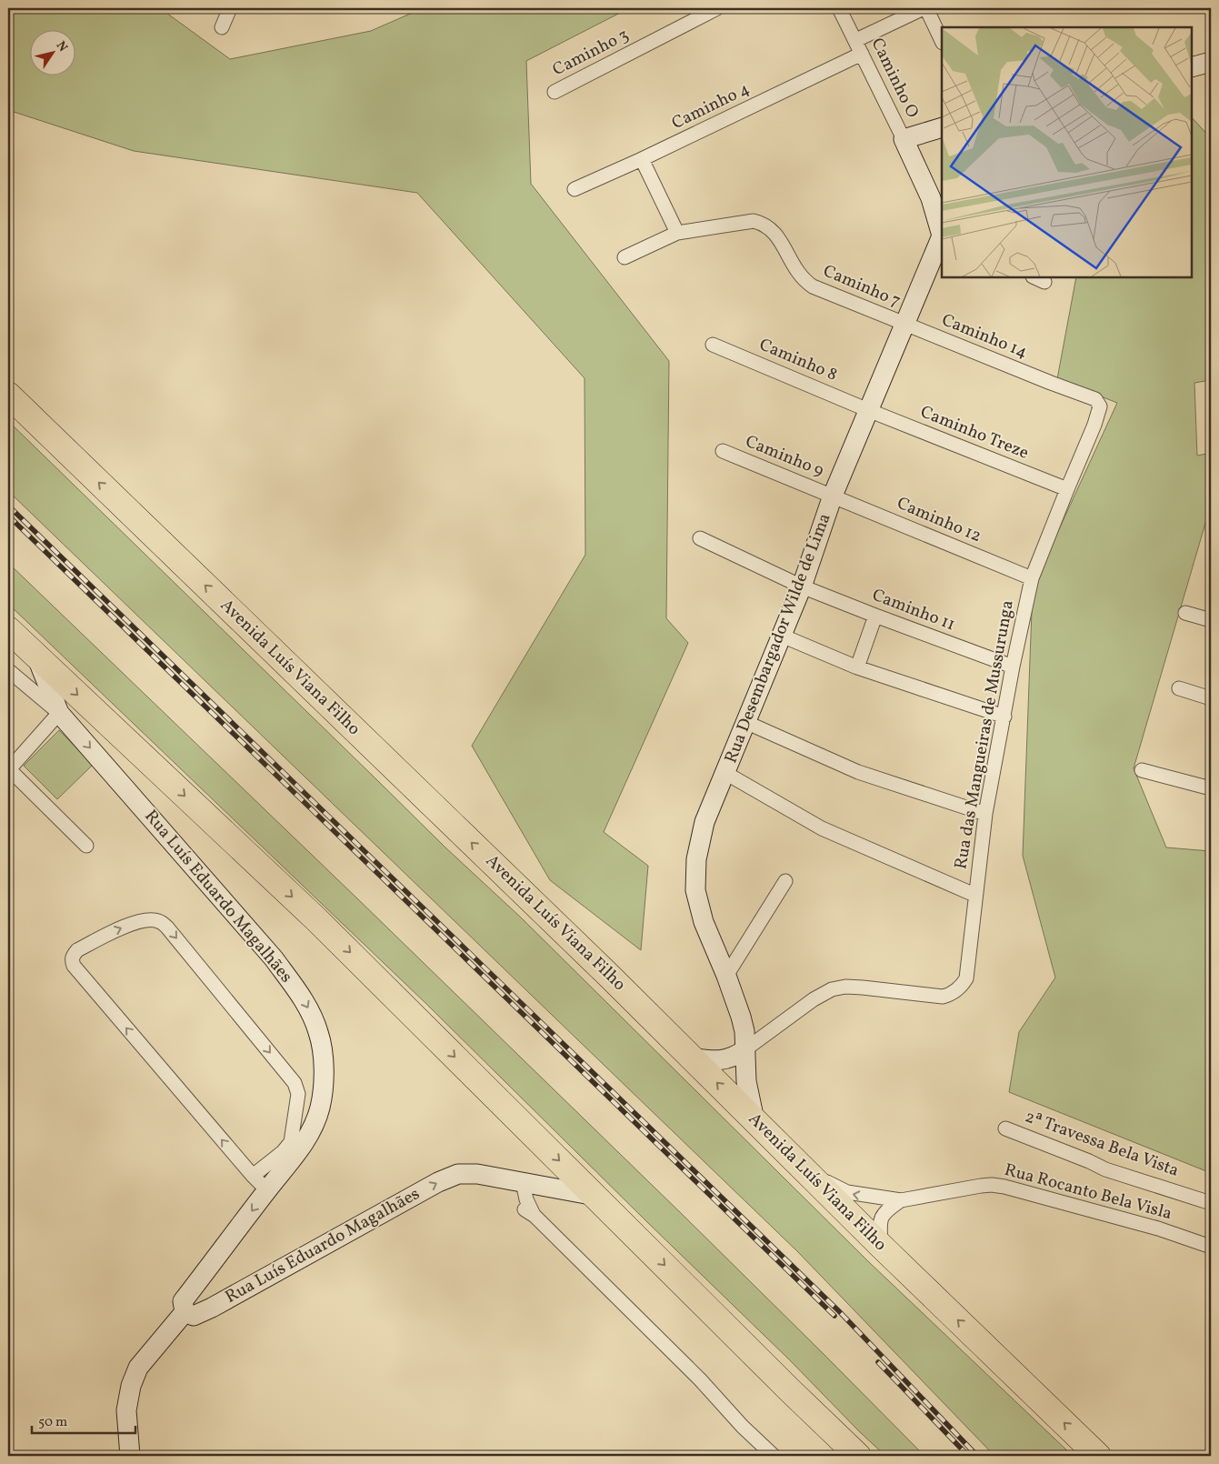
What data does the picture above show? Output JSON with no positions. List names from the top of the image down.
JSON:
{
  "streets": {
    "highway": ["Avenida Luís Viana Filho"],
    "main road": ["Rua Desembargador Wilde de Lima", "Rua Luís Eduardo Magalhães"],
    "street": [
      "Caminho 3",
      "Caminho O",
      "Caminho 4",
      "Caminho 7",
      "Caminho 14",
      "Caminho 8",
      "Caminho Treze",
      "Caminho 9",
      "Caminho 12",
      "Caminho 11",
      "Rua das Mangueiras de Mussurunga",
      "2ª Travessa Bela Vista",
      "Rua Rocanto Bela Visla"
    ]
  },
  "crossings": [
    ["Caminho O", "Caminho 4"],
    ["Caminho O", "Rua Desembargador Wilde de Lima"],
    ["Caminho 7", "Caminho 14"],
    ["Caminho 7", "Rua Desembargador Wilde de Lima"],
    ["Caminho 14", "Rua Desembargador Wilde de Lima"],
    ["Caminho 14", "Rua das Mangueiras de Mussurunga"],
    ["Caminho 8", "Caminho Treze"],
    ["Caminho 8", "Rua Desembargador Wilde de Lima"],
    ["Caminho Treze", "Rua Desembargador Wilde de Lima"],
    ["Caminho Treze", "Rua das Mangueiras de Mussurunga"],
    ["Caminho 9", "Caminho 12"],
    ["Caminho 9", "Rua Desembargador Wilde de Lima"],
    ["Caminho 12", "Rua Desembargador Wilde de Lima"],
    ["Caminho 12", "Rua das Mangueiras de Mussurunga"],
    ["Caminho 11", "Rua Desembargador Wilde de Lima"],
    ["Caminho 11", "Rua das Mangueiras de Mussurunga"],
    ["Rua Desembargador Wilde de Lima", "Avenida Luís Viana Filho"],
    ["Rua Desembargador Wilde de Lima", "Rua das Mangueiras de Mussurunga"],
    ["Avenida Luís Viana Filho", "Rua Rocanto Bela Visla"]
  ],
  "scale_bar": "50 m",
  "north": "top right"
}
